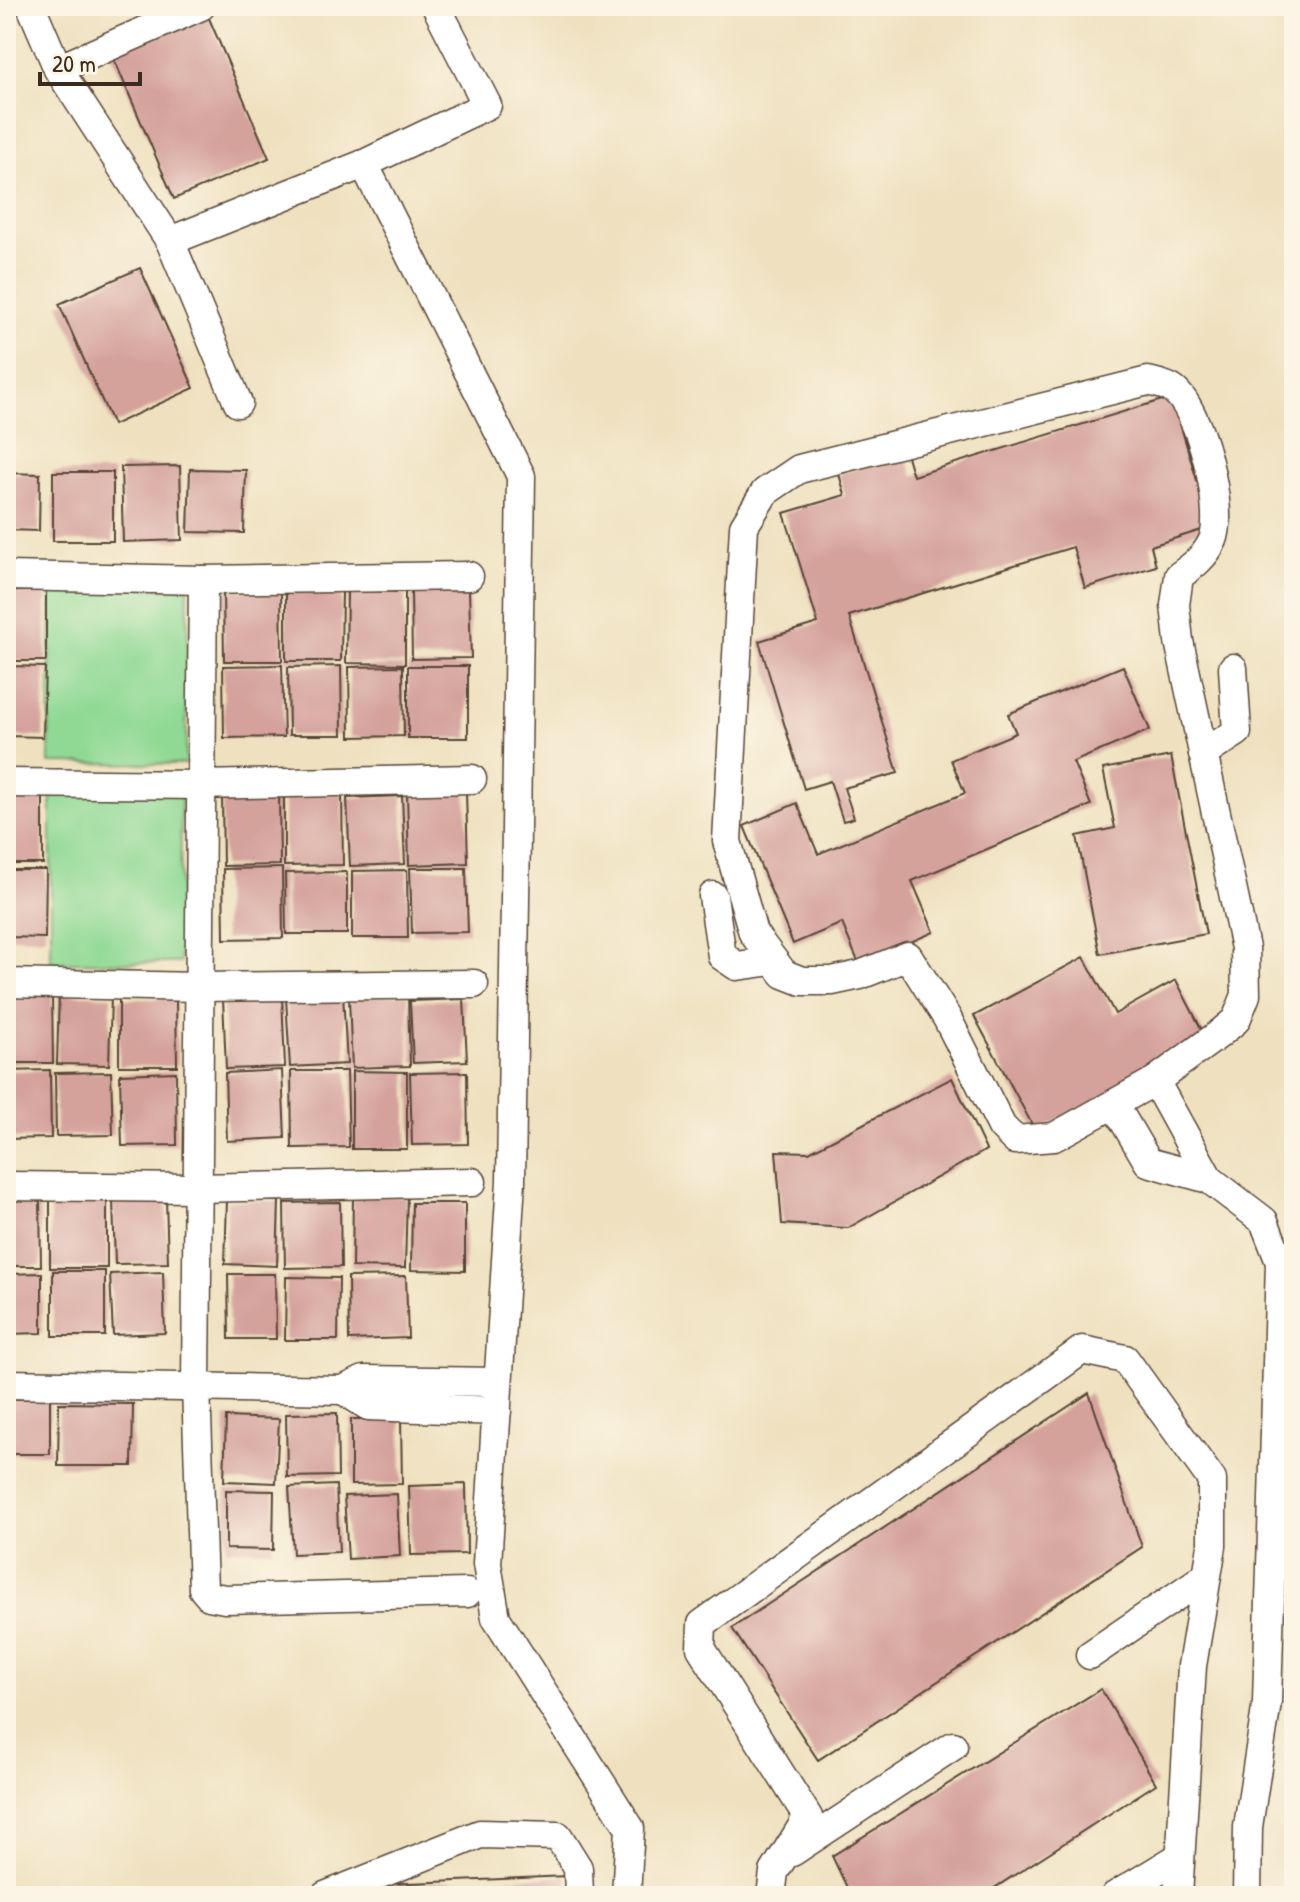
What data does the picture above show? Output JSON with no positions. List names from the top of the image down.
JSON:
{
  "scale_bar": "20 m"
}
